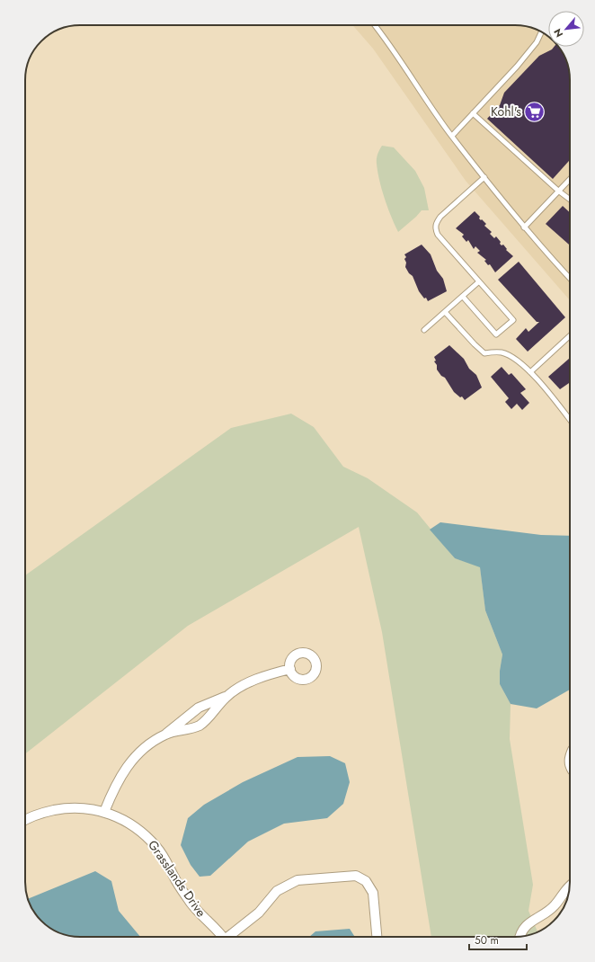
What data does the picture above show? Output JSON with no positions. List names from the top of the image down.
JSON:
{
  "streets": {
    "street": ["Grasslands Drive"]
  },
  "places": {
    "supermarket": ["Kohl's"]
  },
  "scale_bar": "50 m",
  "north": "bottom left"
}
